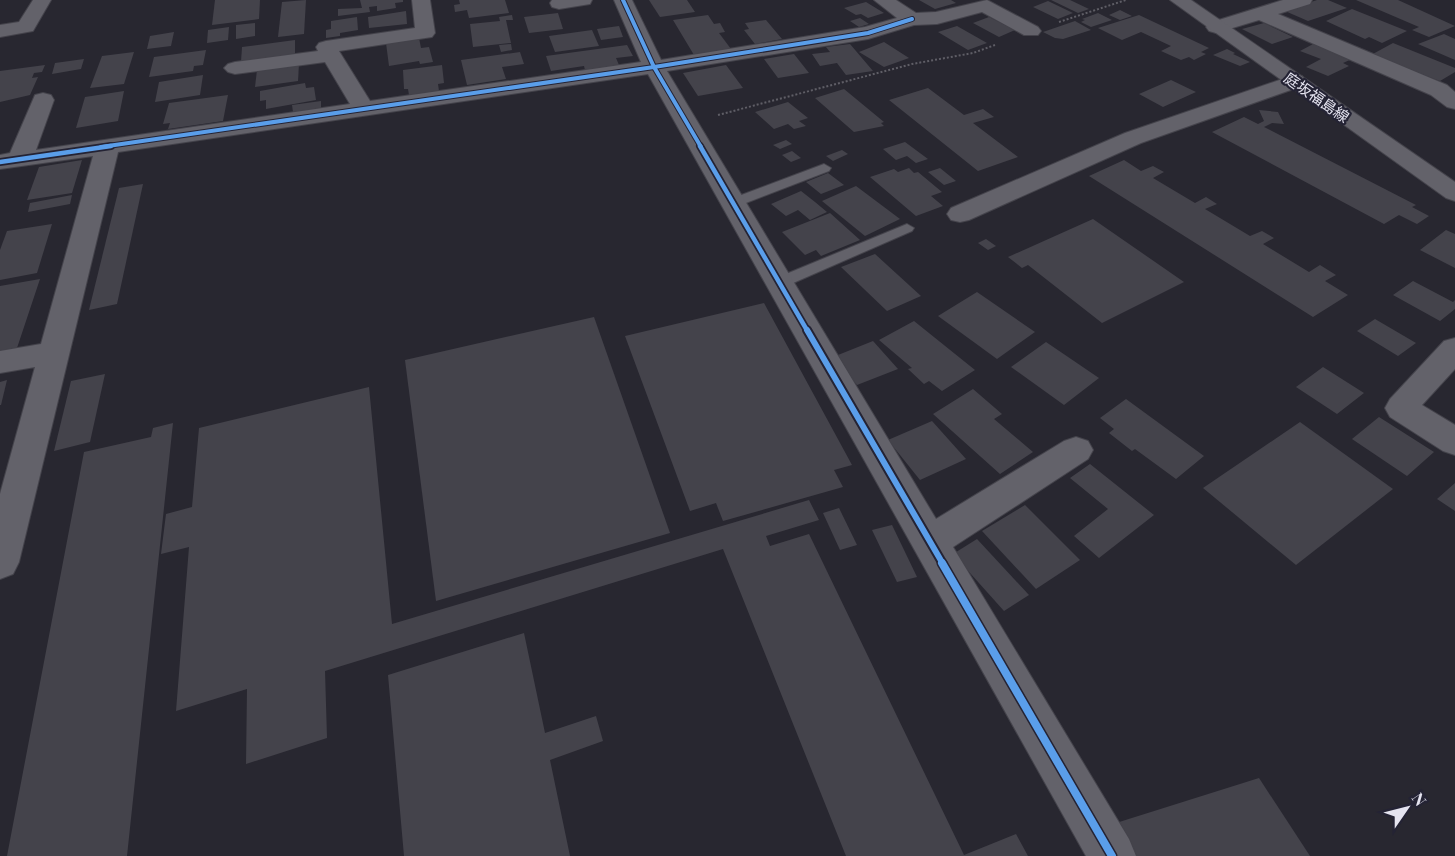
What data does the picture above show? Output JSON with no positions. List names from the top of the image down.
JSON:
{
  "streets": {
    "street": ["庭坂福島線"]
  },
  "north": "top right"
}
